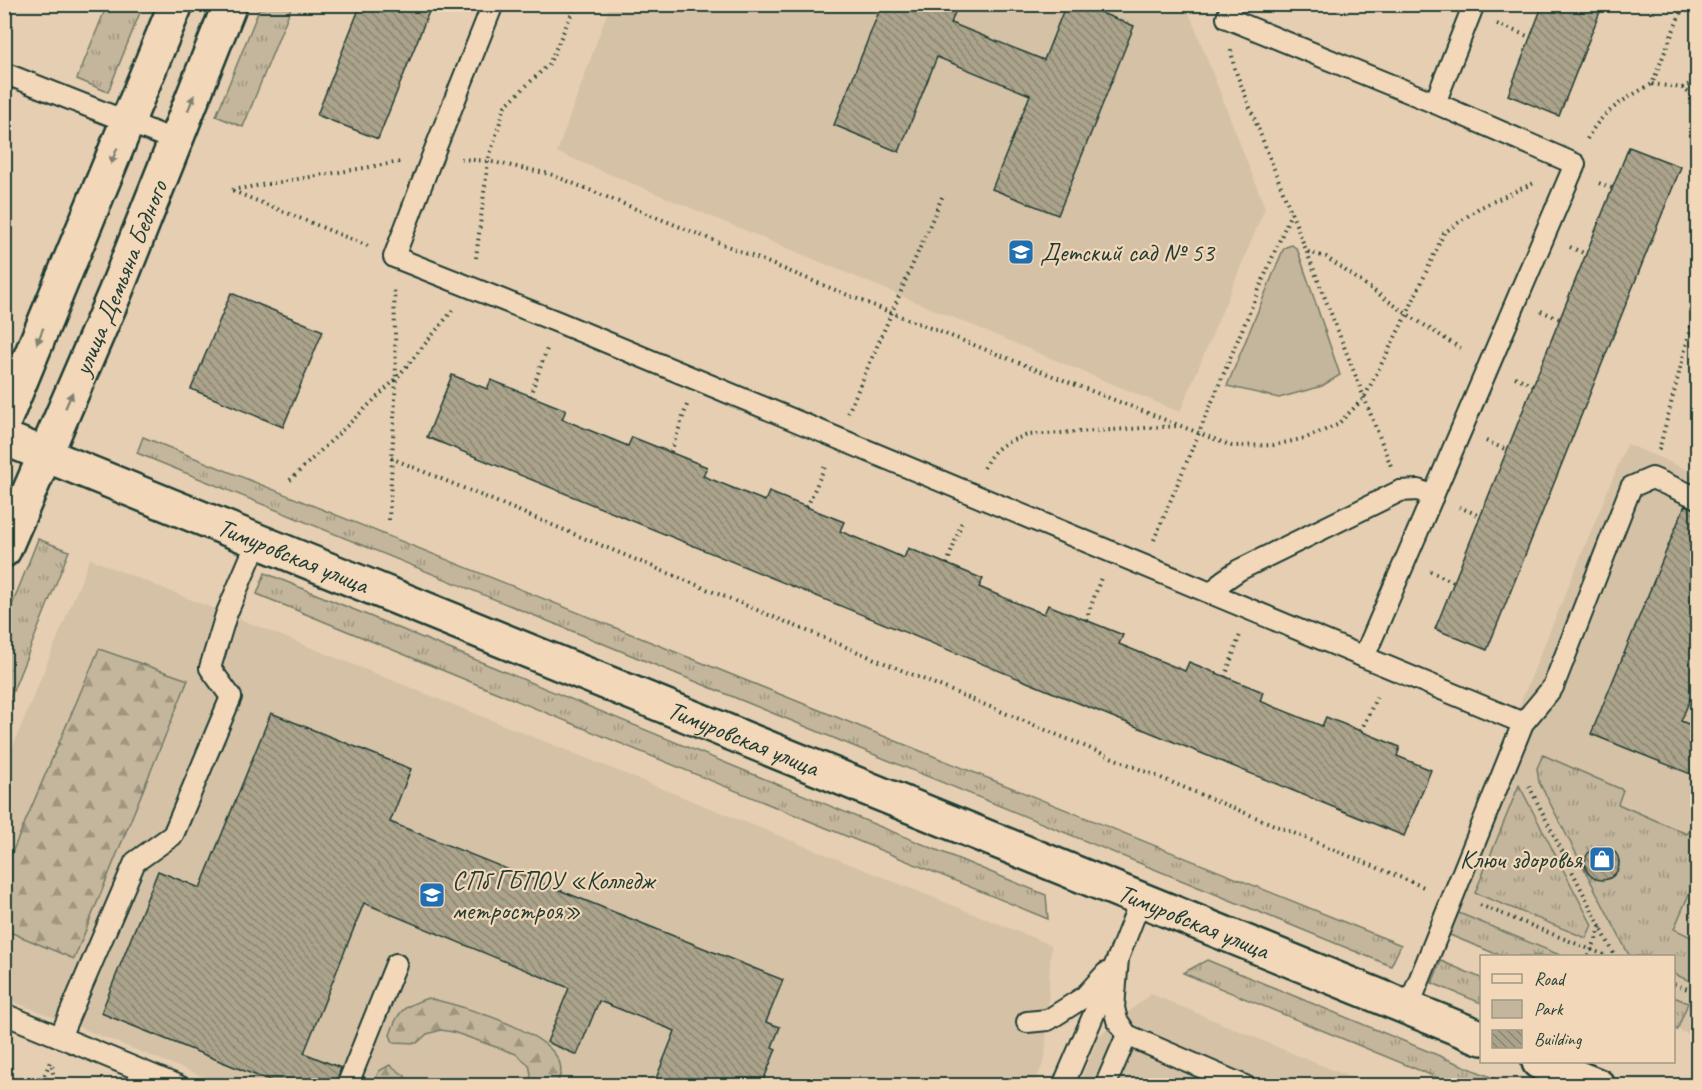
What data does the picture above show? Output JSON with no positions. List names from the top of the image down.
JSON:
{
  "streets": {
    "street": ["улица Демьяна Бедного", "Тимуровская улица"]
  },
  "crossings": [
    ["улица Демьяна Бедного", "Тимуровская улица"]
  ],
  "places": {
    "school or university": ["Детский сад № 53", "СПб ГБПОУ «Колледж метростроя»"],
    "shop": ["Ключ здоровья"]
  },
  "legend": ["Road", "Park", "Building"]
}
